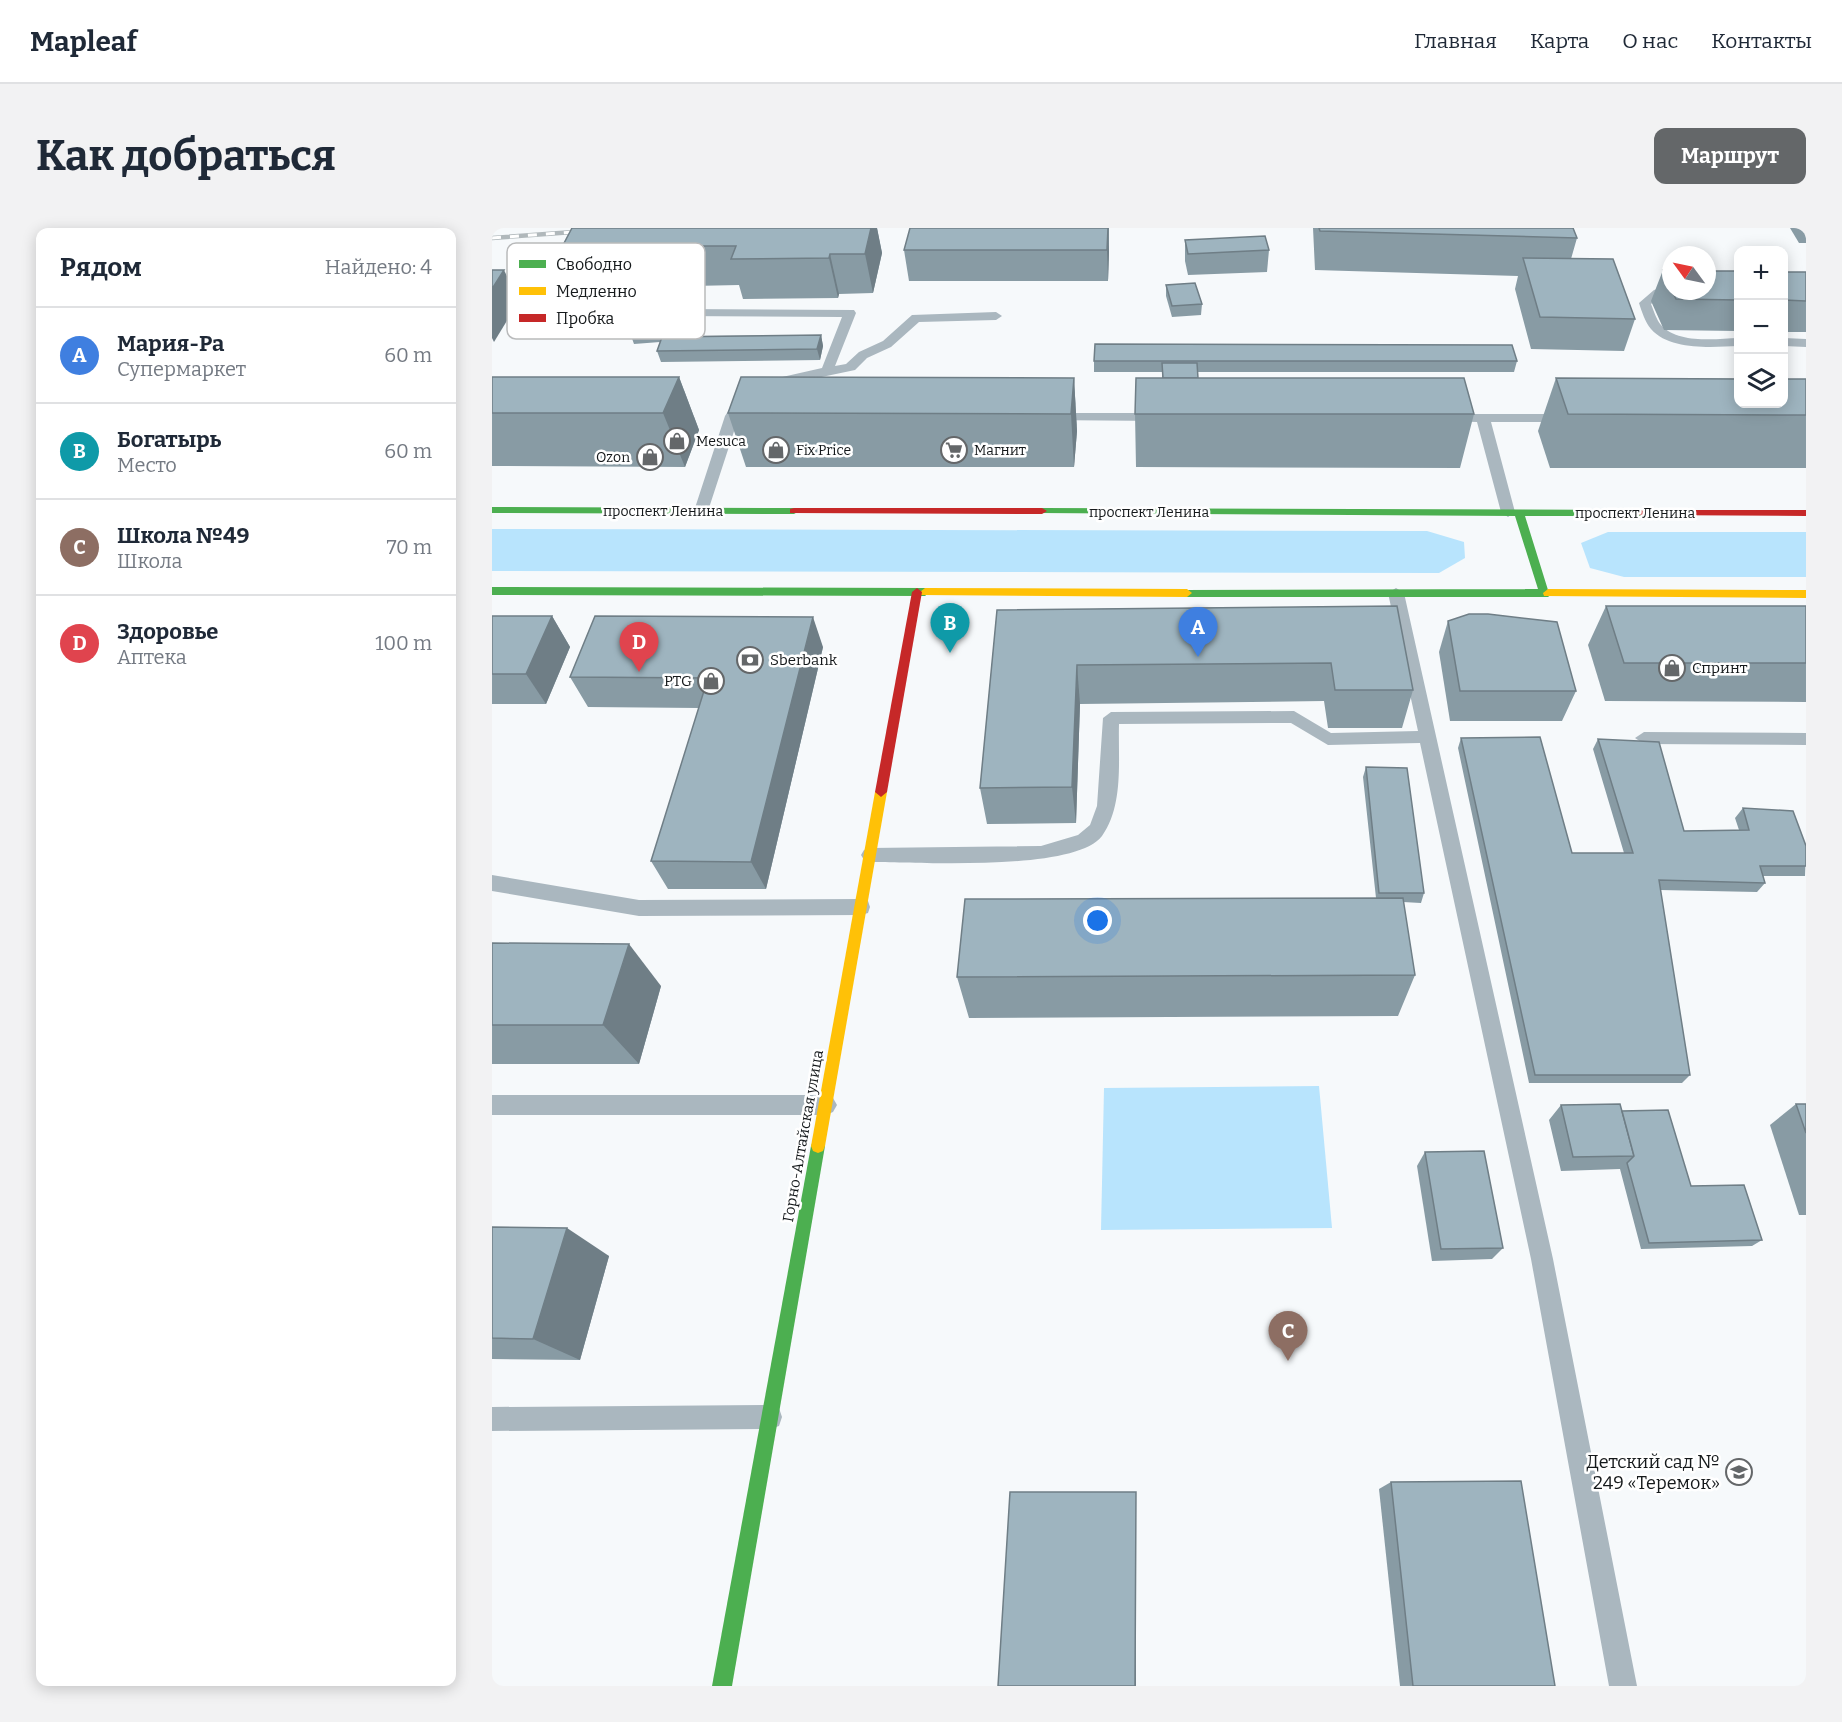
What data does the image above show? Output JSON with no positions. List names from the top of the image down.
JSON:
{
  "streets": {
    "main road": ["проспект Ленина", "Горно-Алтайская улица"]
  },
  "places": {
    "shop": [
      "Mesuca",
      "Fix Price",
      "Ozon",
      "Спринт",
      "PTG"
    ],
    "supermarket": ["Магнит"],
    "bank": ["Sberbank"],
    "school or university": ["Детский сад № 249 «Теремок»"]
  },
  "legend": ["Свободно", "Медленно", "Пробка"],
  "north": "top left",
  "page": {
    "header": "Mapleaf",
    "nav": [
      "Главная",
      "Карта",
      "О нас",
      "Контакты"
    ],
    "buttons": "Маршрут",
    "title": "Как добраться",
    "heading": ["Рядом", "Найдено: 4"],
    "map_buttons": ["+", "−"],
    "list": [
      {
        "mark": "A",
        "name": "Мария-Ра",
        "note": "Супермаркет",
        "value": "60 m"
      },
      {
        "mark": "B",
        "name": "Богатырь",
        "note": "Место",
        "value": "60 m"
      },
      {
        "mark": "C",
        "name": "Школа №49",
        "note": "Школа",
        "value": "70 m"
      },
      {
        "mark": "D",
        "name": "Здоровье",
        "note": "Аптека",
        "value": "100 m"
      }
    ],
    "pins": [
      "B",
      "A",
      "D",
      "C"
    ]
  }
}
